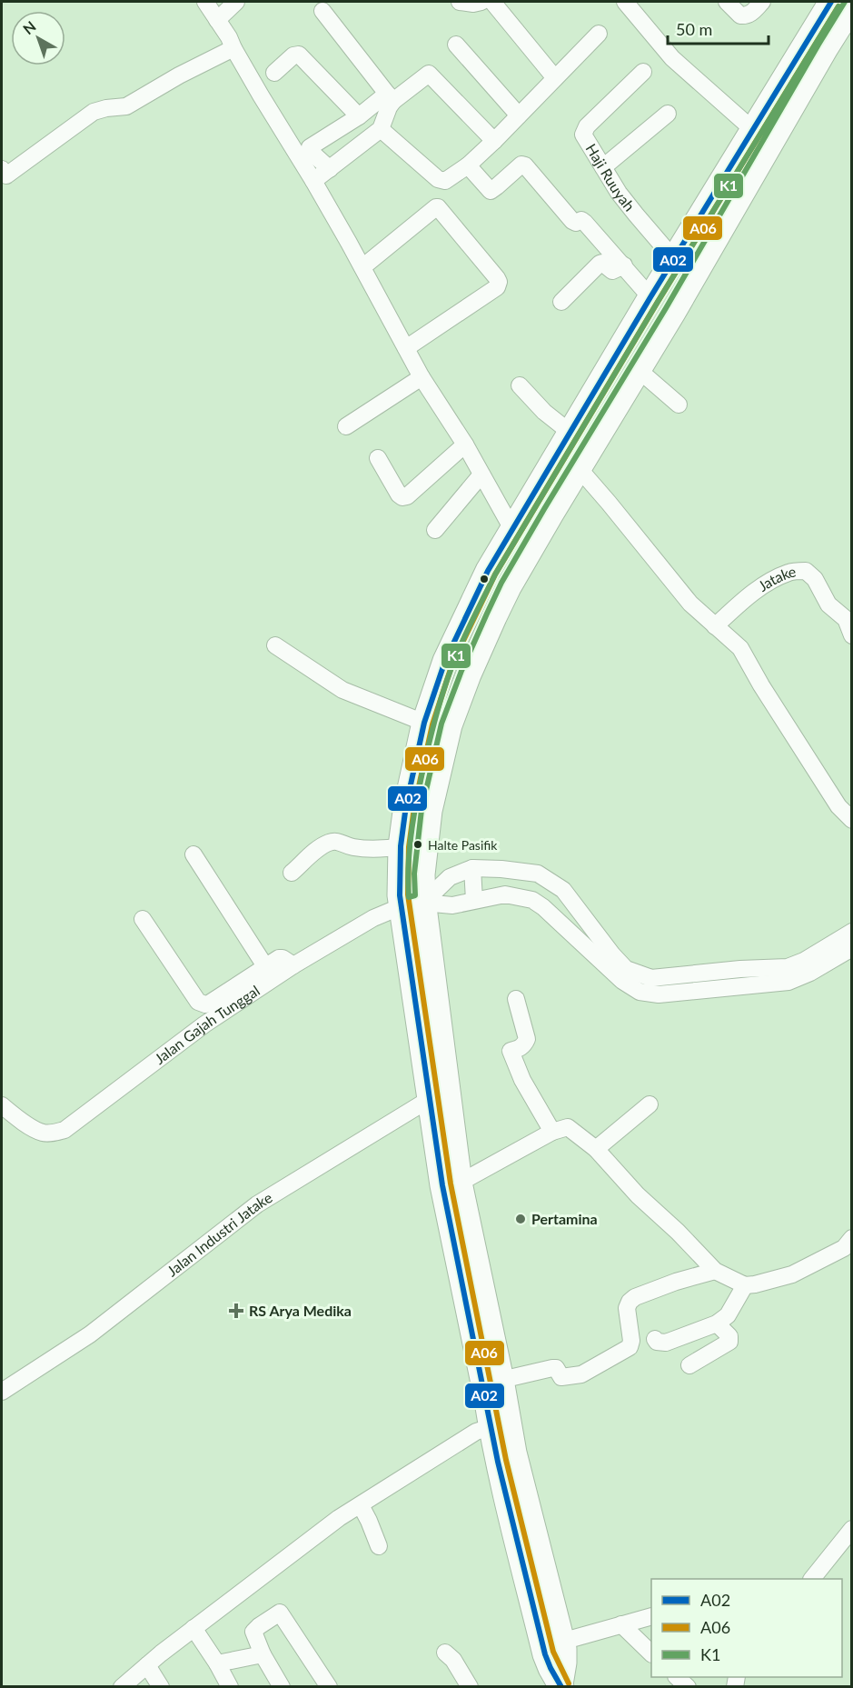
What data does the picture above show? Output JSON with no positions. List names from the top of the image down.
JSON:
{
  "streets": {
    "street": [
      "Haji Ruuyah",
      "Jatake",
      "Jalan Gajah Tunggal",
      "Jalan Industri Jatake"
    ]
  },
  "places": {
    "other": ["Halte Pasifik", "Pertamina"],
    "health": ["RS Arya Medika"]
  },
  "lines": ["transit line A02", "transit line K1", "transit line A06"],
  "legend": ["A02", "A06", "K1"],
  "scale_bar": "50 m",
  "north": "top left"
}
